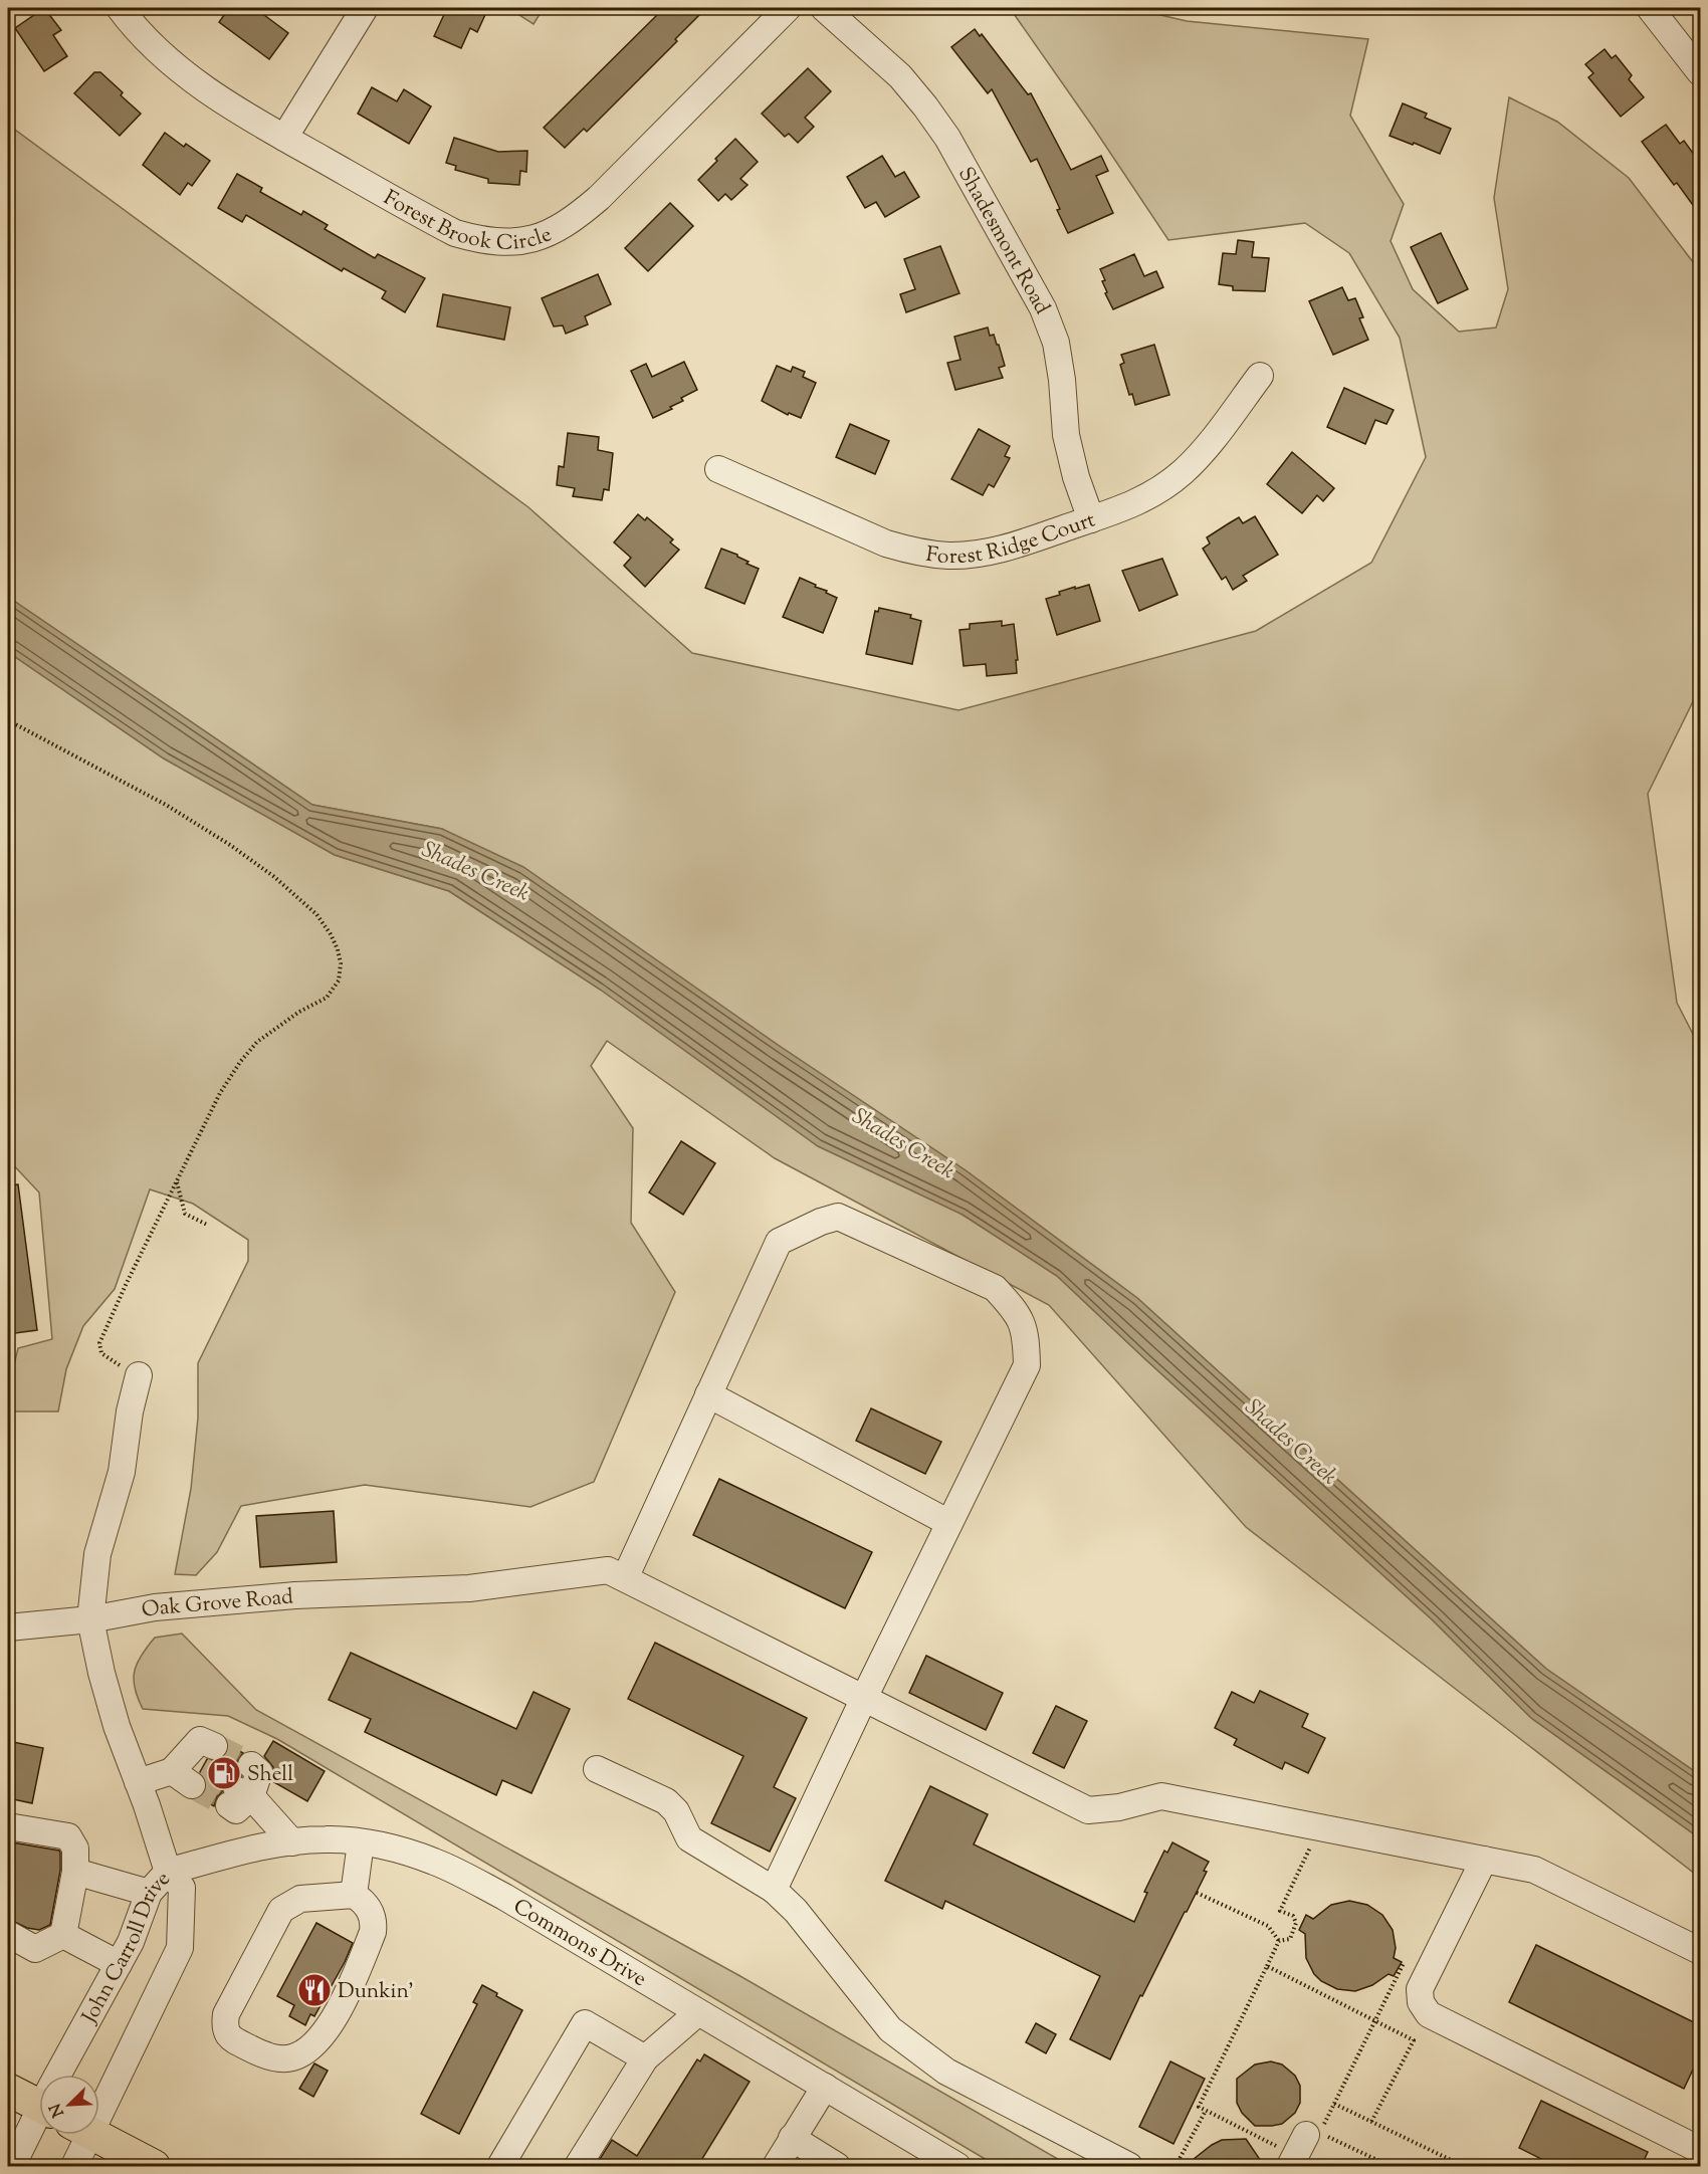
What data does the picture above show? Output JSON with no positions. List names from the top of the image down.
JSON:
{
  "streets": {
    "street": [
      "Forest Brook Circle",
      "Shadesmont Road",
      "Forest Ridge Court",
      "Oak Grove Road",
      "Commons Drive",
      "John Carroll Drive"
    ]
  },
  "crossings": [
    ["Shadesmont Road", "Forest Ridge Court"],
    ["Commons Drive", "John Carroll Drive"]
  ],
  "water": ["Shades Creek"],
  "places": {
    "fuel station": ["Shell"],
    "restaurant": ["Dunkin'"]
  },
  "north": "bottom left"
}
